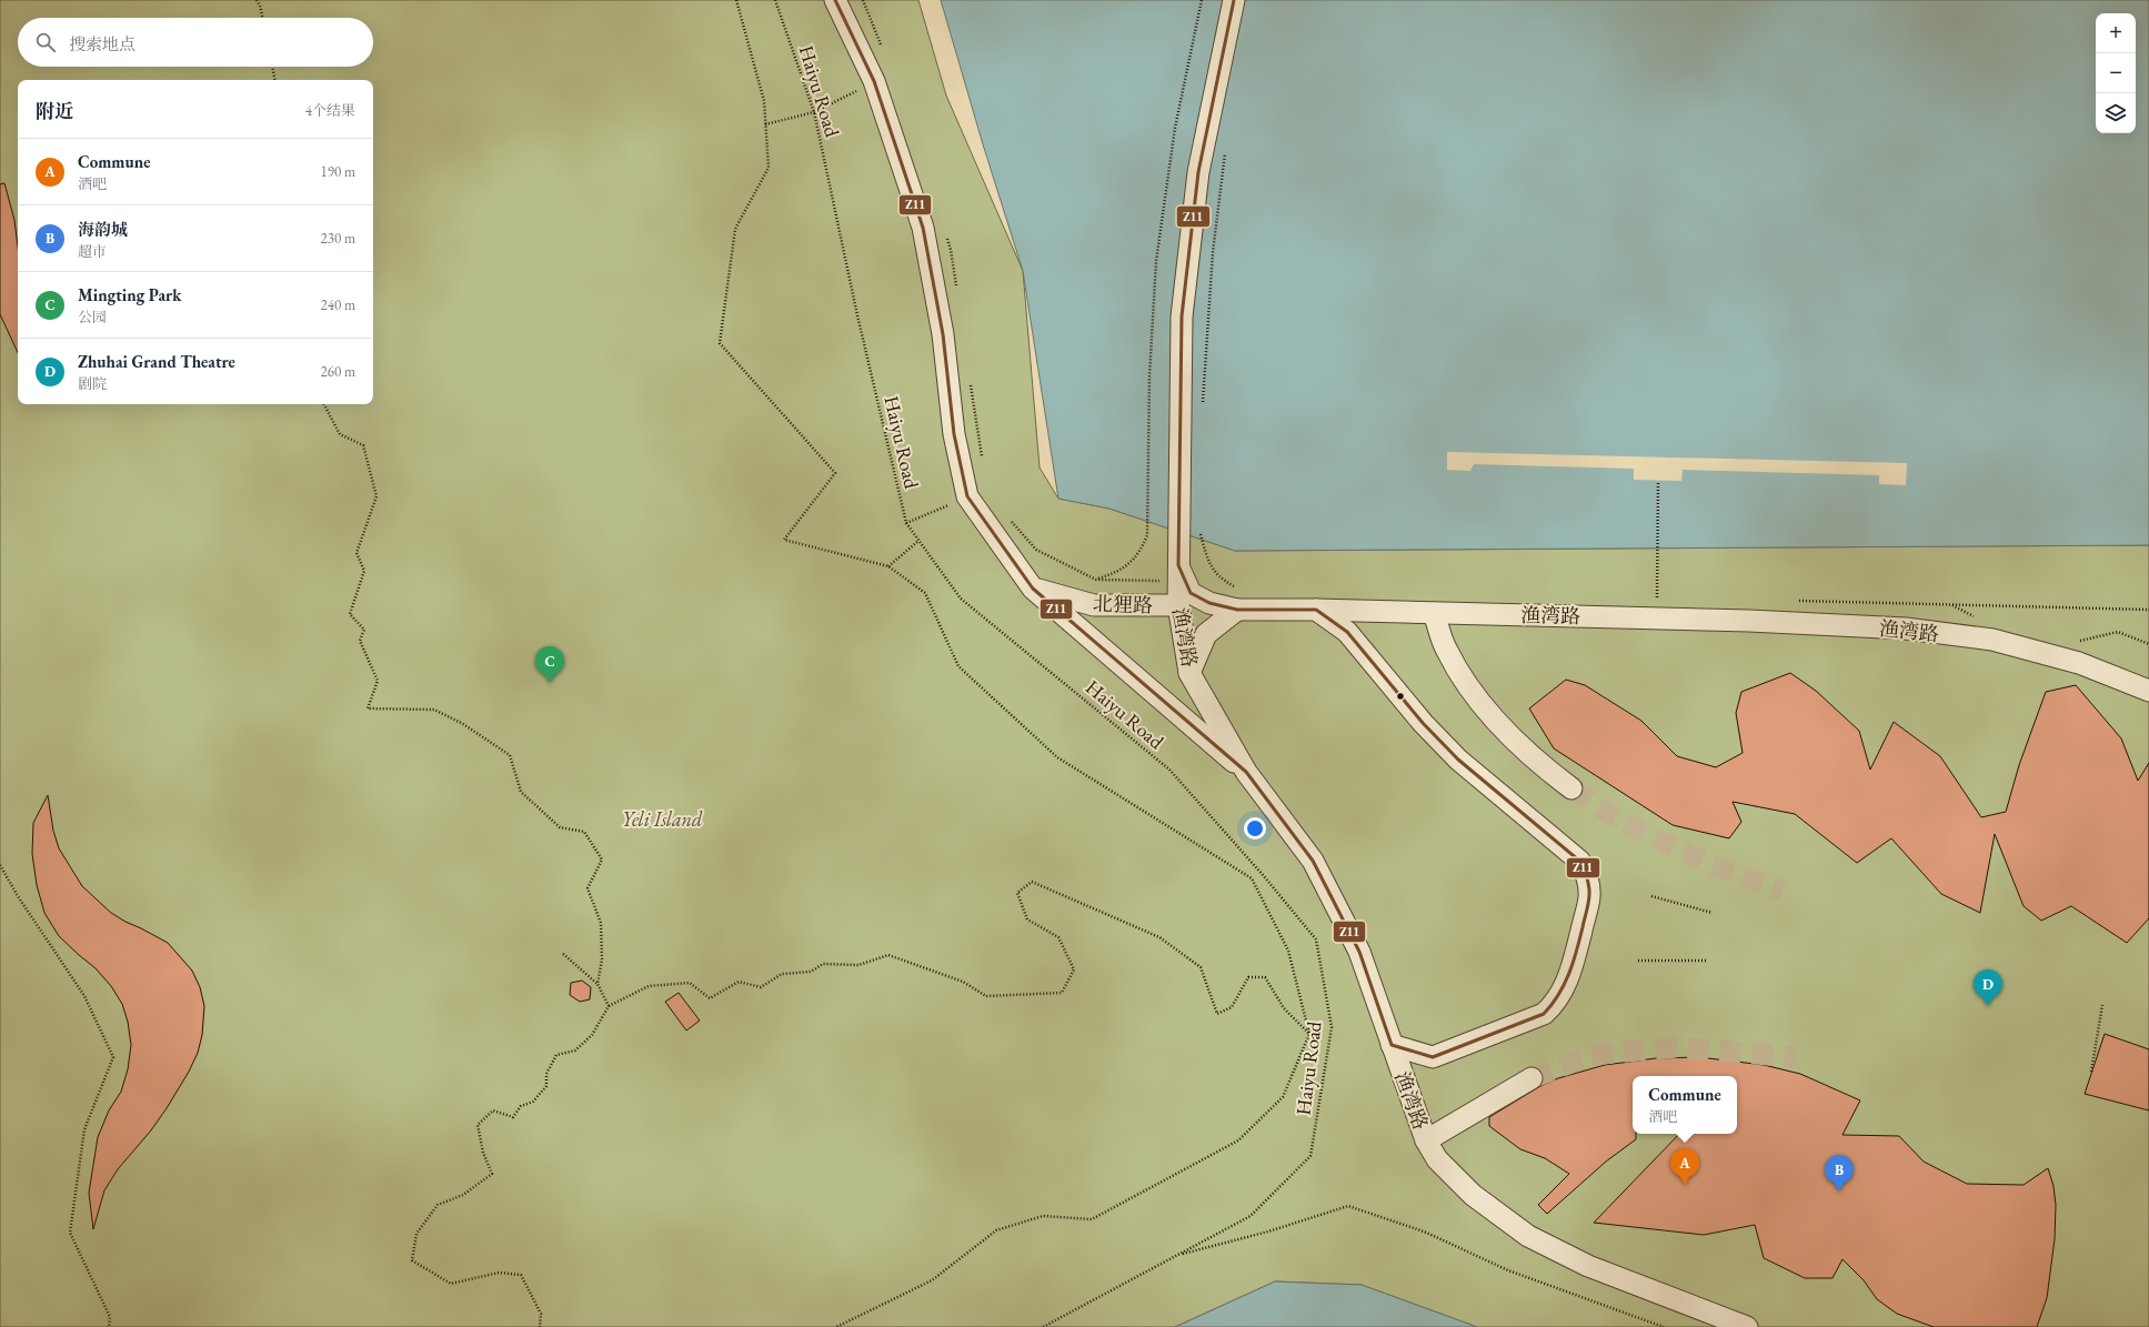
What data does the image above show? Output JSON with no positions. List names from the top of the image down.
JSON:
{
  "streets": {
    "street": ["北狸路", "渔湾路"],
    "path": ["Haiyu Road"]
  },
  "crossings": [
    ["北狸路", "渔湾路"]
  ],
  "parks": ["Yeli Island"],
  "lines": ["transit line Z11"],
  "page": {
    "map_buttons": ["+", "−"],
    "search": "搜索地点",
    "heading": ["附近", "4个结果"],
    "list": [
      {
        "mark": "A",
        "name": "Commune",
        "note": "酒吧",
        "value": "190 m"
      },
      {
        "mark": "B",
        "name": "海韵城",
        "note": "超市",
        "value": "230 m"
      },
      {
        "mark": "C",
        "name": "Mingting Park",
        "note": "公园",
        "value": "240 m"
      },
      {
        "mark": "D",
        "name": "Zhuhai Grand Theatre",
        "note": "剧院",
        "value": "260 m"
      }
    ],
    "pins": [
      "C",
      "D",
      "A",
      "B"
    ],
    "popup": ["Commune", "酒吧"]
  }
}
